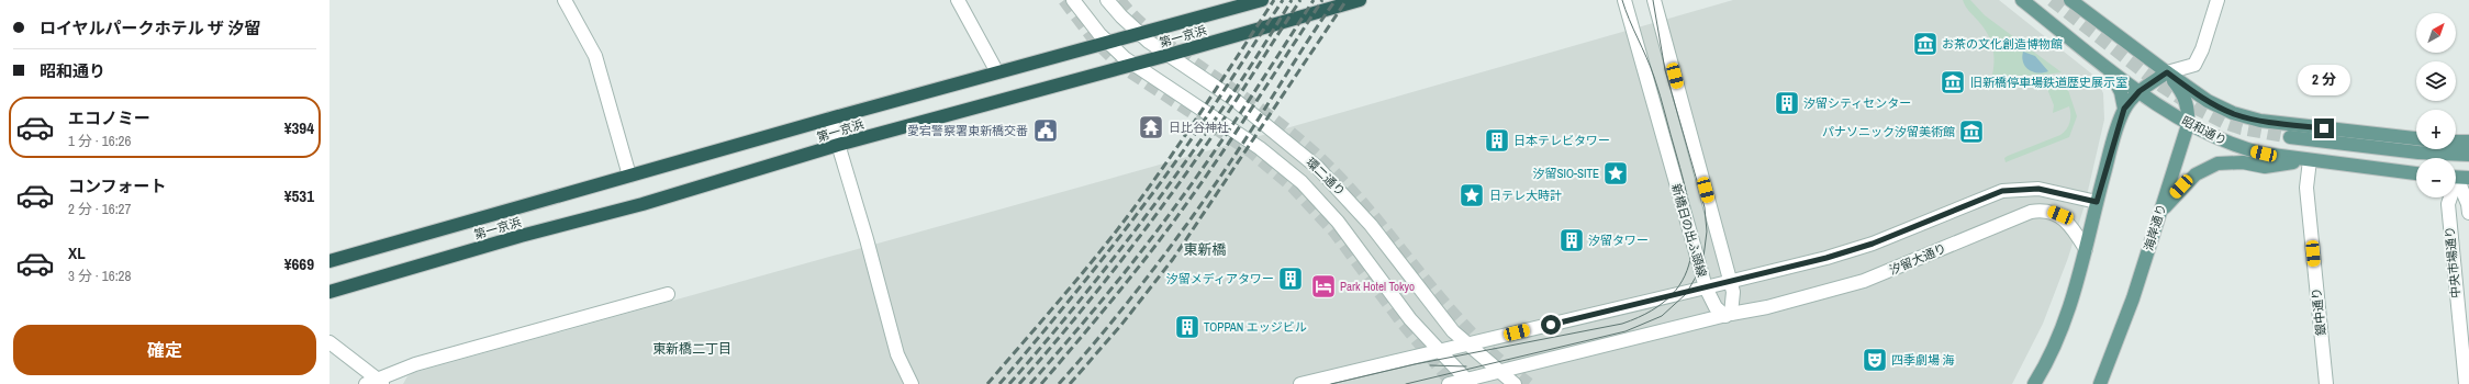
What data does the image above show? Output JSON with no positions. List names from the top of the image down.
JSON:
{
  "streets": {
    "highway": ["第一京浜"],
    "main road": [
      "昭和通り",
      "環二通り",
      "海岸通り",
      "新橋日の出ふ頭線",
      "汐留大通り",
      "中央市場通り",
      "銀中通り"
    ]
  },
  "crossings": [
    ["第一京浜", "環二通り"],
    ["昭和通り", "海岸通り"],
    ["昭和通り", "銀中通り"],
    ["環二通り", "新橋日の出ふ頭線"]
  ],
  "districts": ["東新橋", "東新橋二丁目"],
  "places": {
    "museum": ["お茶の文化創造博物館", "旧新橋停車場鉄道歴史展示室", "パナソニック汐留美術館"],
    "building": [
      "汐留シティセンター",
      "日本テレビタワー",
      "汐留タワー",
      "汐留メディアタワー",
      "TOPPAN エッジビル"
    ],
    "temple": ["日比谷神社"],
    "public building": ["愛宕警察署東新橋交番"],
    "place": ["汐留SIO-SITE", "日テレ大時計"],
    "hotel": ["Park Hotel Tokyo"],
    "theatre": ["四季劇場 海"]
  },
  "north": "top right",
  "page": {
    "banner": ["ロイヤルパークホテル ザ 汐留", "昭和通り"],
    "map_buttons": ["+", "−"],
    "bubble": "2 分",
    "list": [
      {
        "name": "エコノミー",
        "note": "1 分 · 16:26",
        "value": "¥394"
      },
      {
        "name": "コンフォート",
        "note": "2 分 · 16:27",
        "value": "¥531"
      },
      {
        "name": "XL",
        "note": "3 分 · 16:28",
        "value": "¥669"
      }
    ],
    "buttons": "確定"
  }
}
